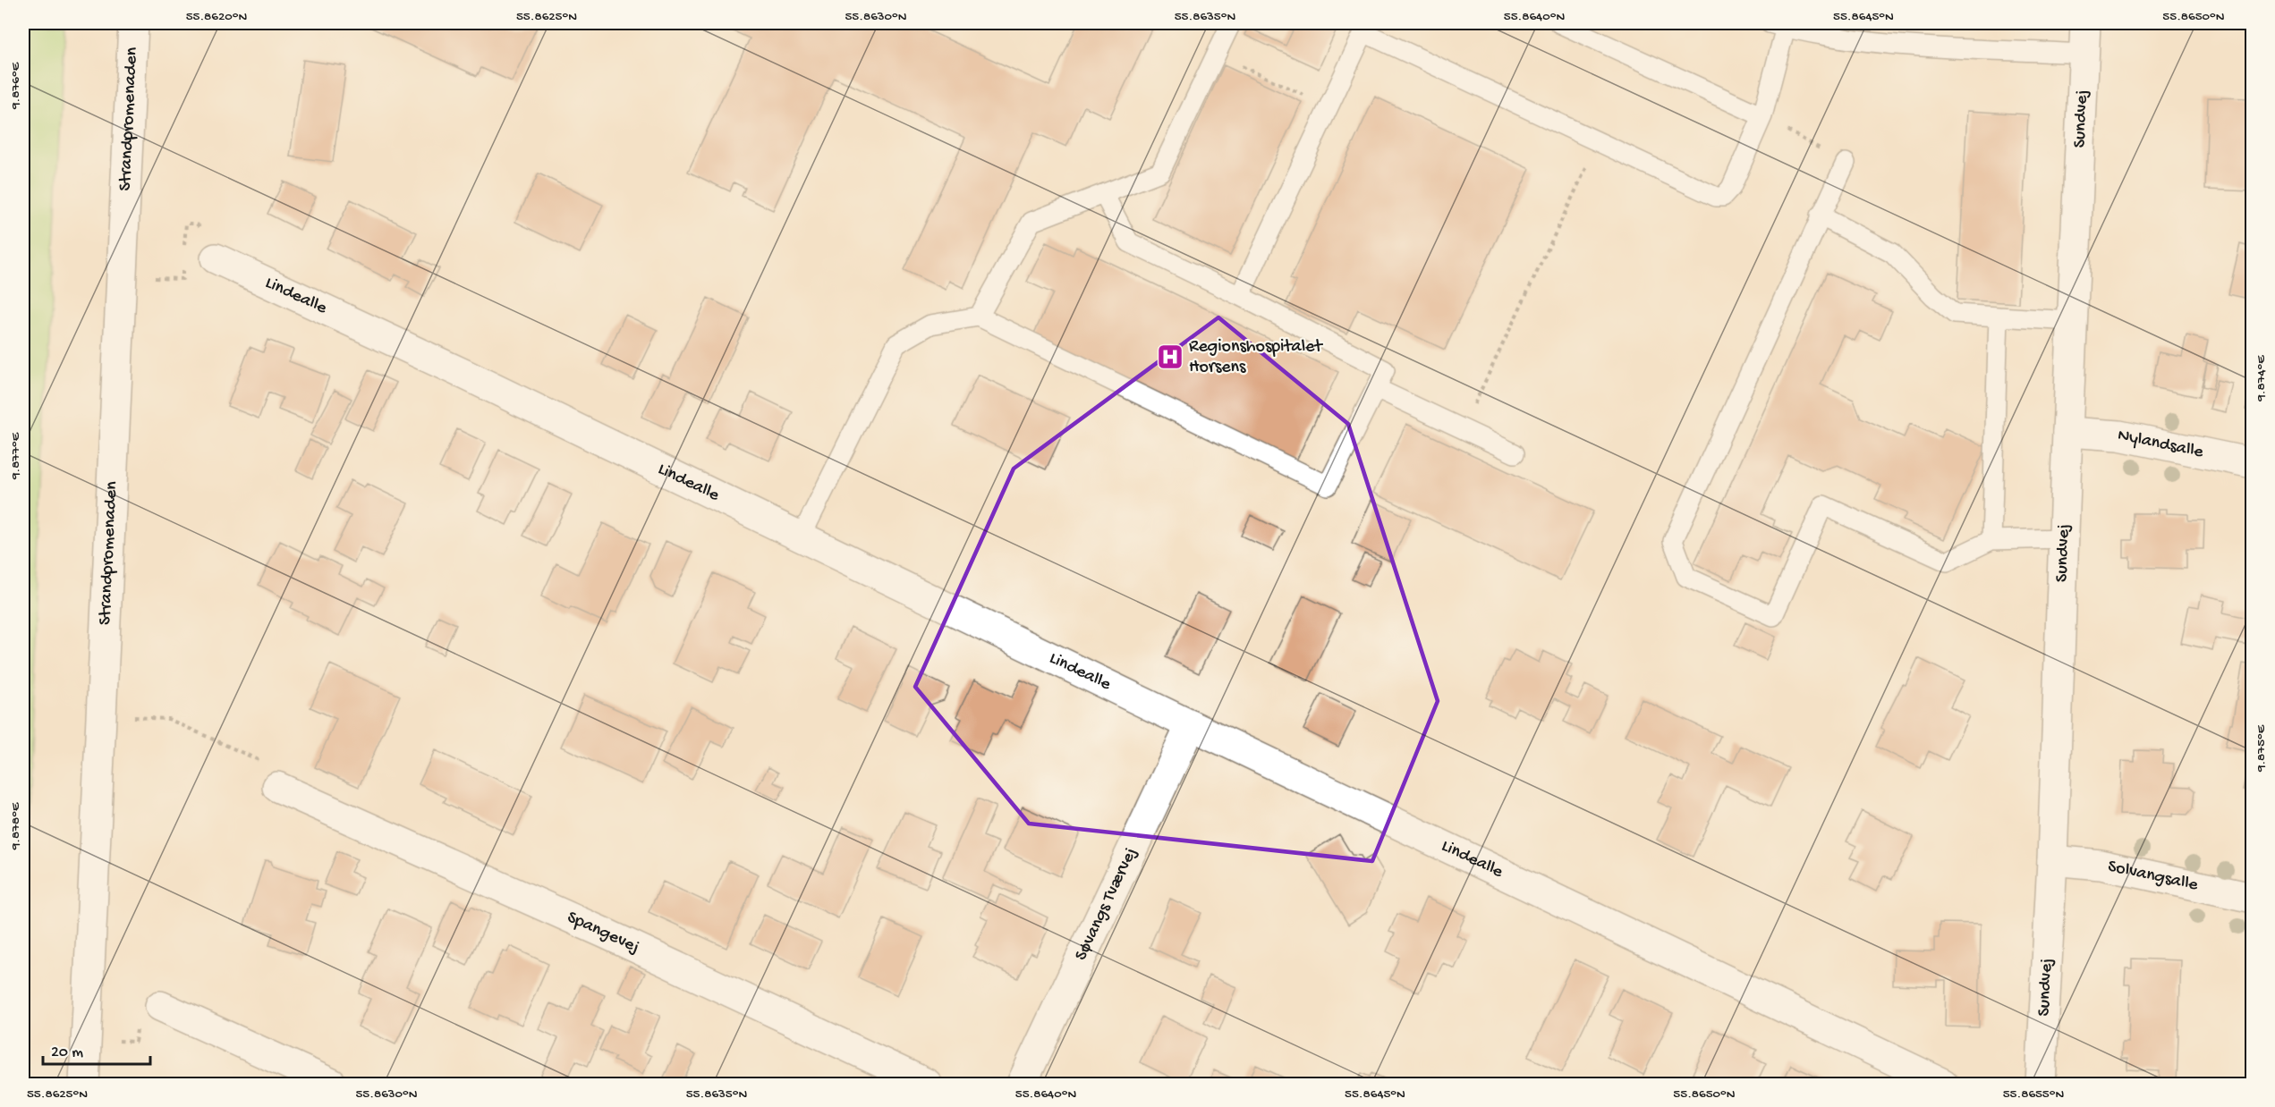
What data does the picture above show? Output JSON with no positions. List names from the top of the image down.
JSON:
{
  "streets": {
    "street": [
      "Sundvej",
      "Strandpromenaden",
      "Lindealle",
      "Nylandsalle",
      "Solvangsalle",
      "Søvangs Tværvej",
      "Spangevej"
    ]
  },
  "crossings": [
    ["Sundvej", "Nylandsalle"],
    ["Sundvej", "Solvangsalle"],
    ["Lindealle", "Søvangs Tværvej"]
  ],
  "places": {
    "hospital": ["Regionshospitalet Horsens"]
  },
  "scale_bar": "20 m",
  "coordinates": [
    "55.8620°N",
    "55.8625°N",
    "55.8630°N",
    "55.8635°N",
    "55.8640°N",
    "55.8645°N",
    "55.8650°N",
    "9.876°E",
    "9.874°E",
    "9.877°E",
    "9.875°E",
    "9.878°E",
    "55.8655°N"
  ]
}
